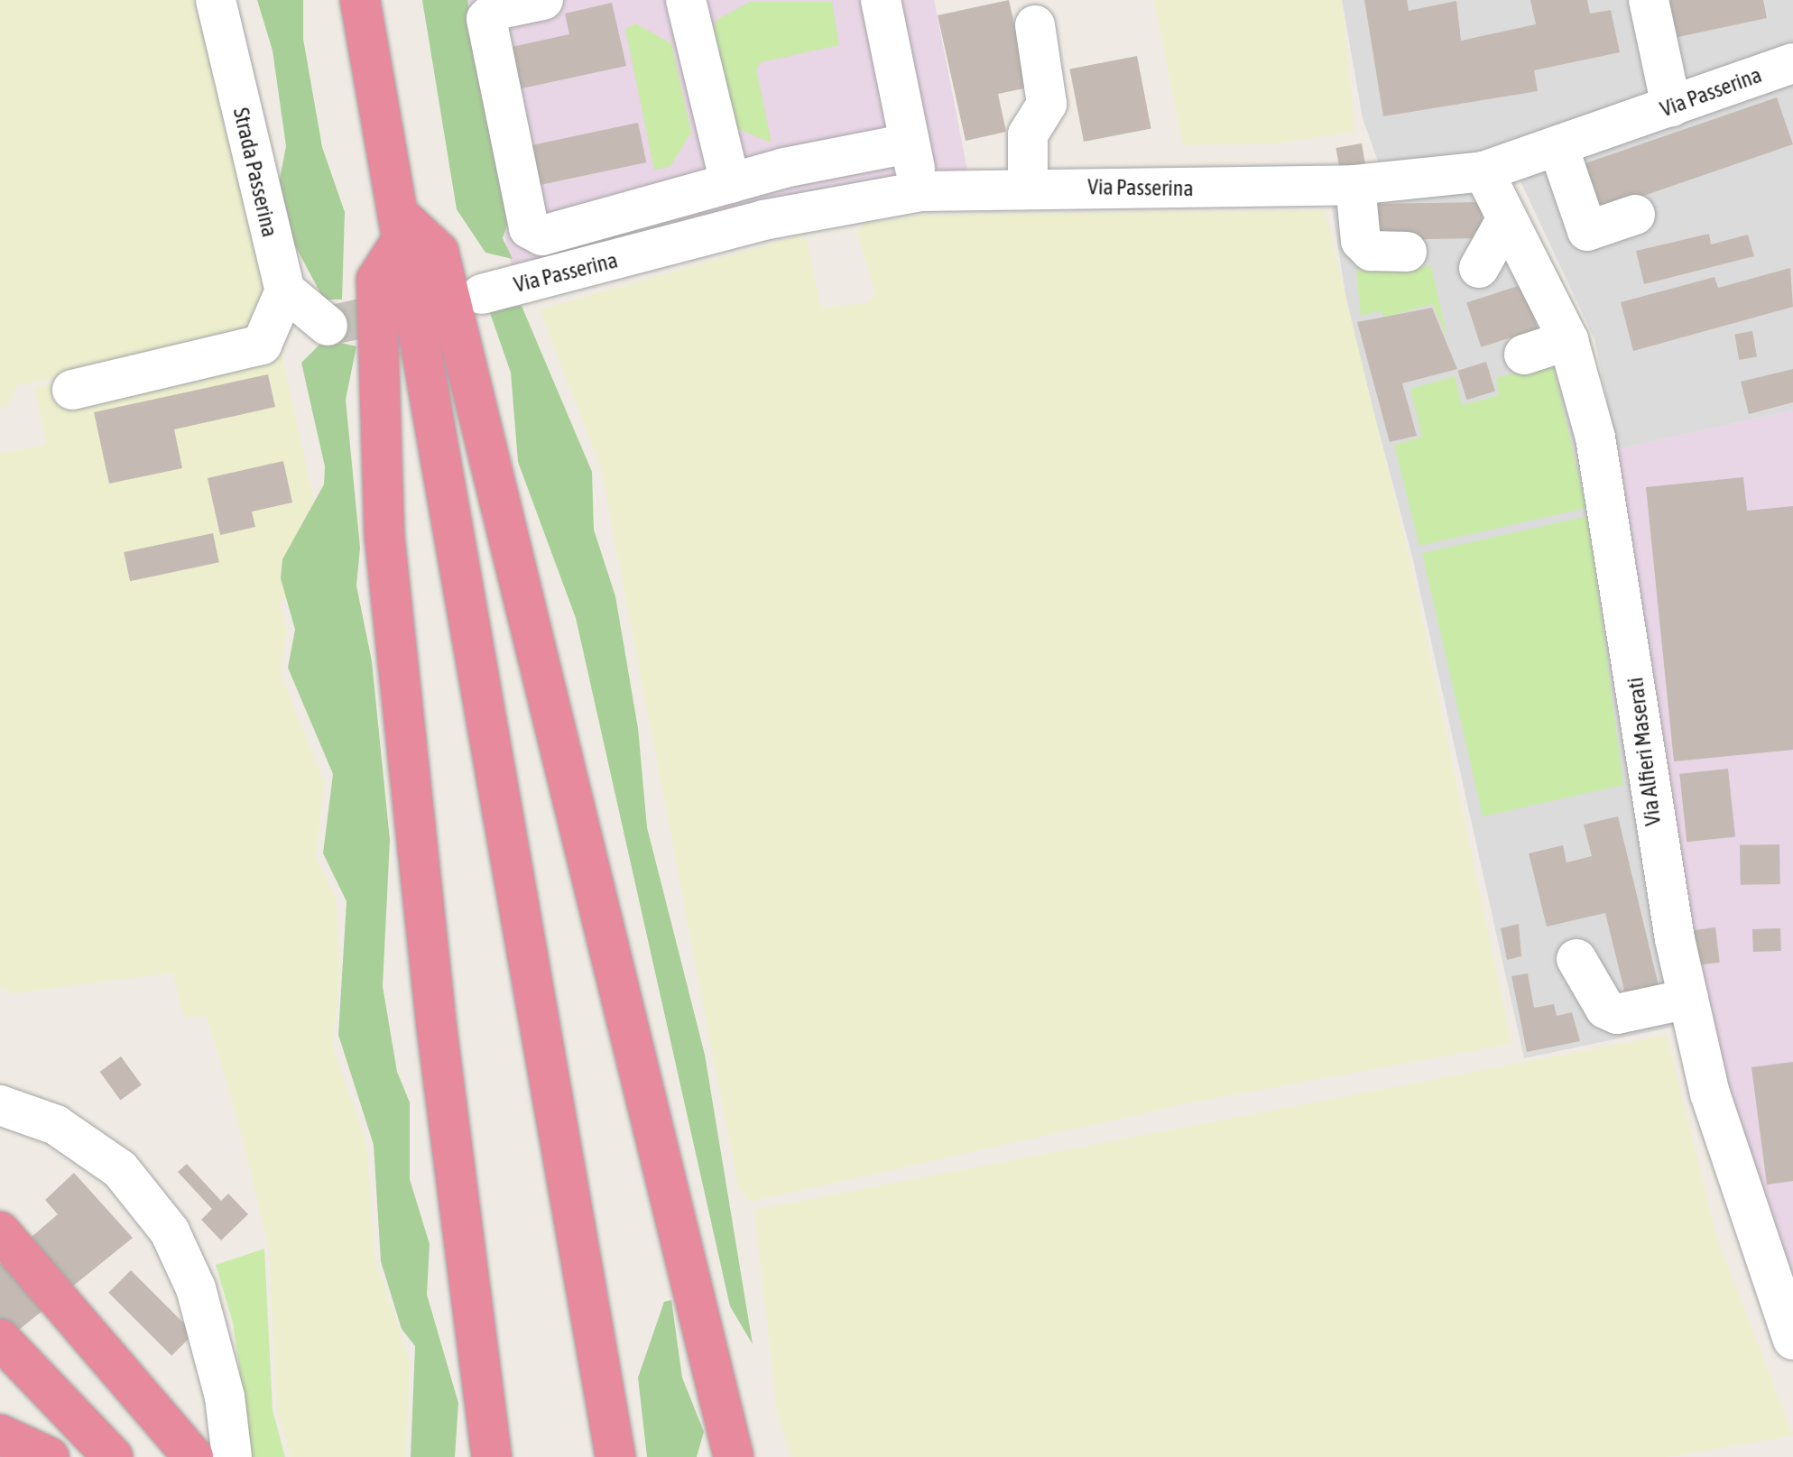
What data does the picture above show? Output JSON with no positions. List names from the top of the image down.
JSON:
{
  "streets": {
    "street": ["Via Passerina", "Strada Passerina", "Via Alfieri Maserati"]
  },
  "crossings": [
    ["Via Passerina", "Via Alfieri Maserati"]
  ]
}
